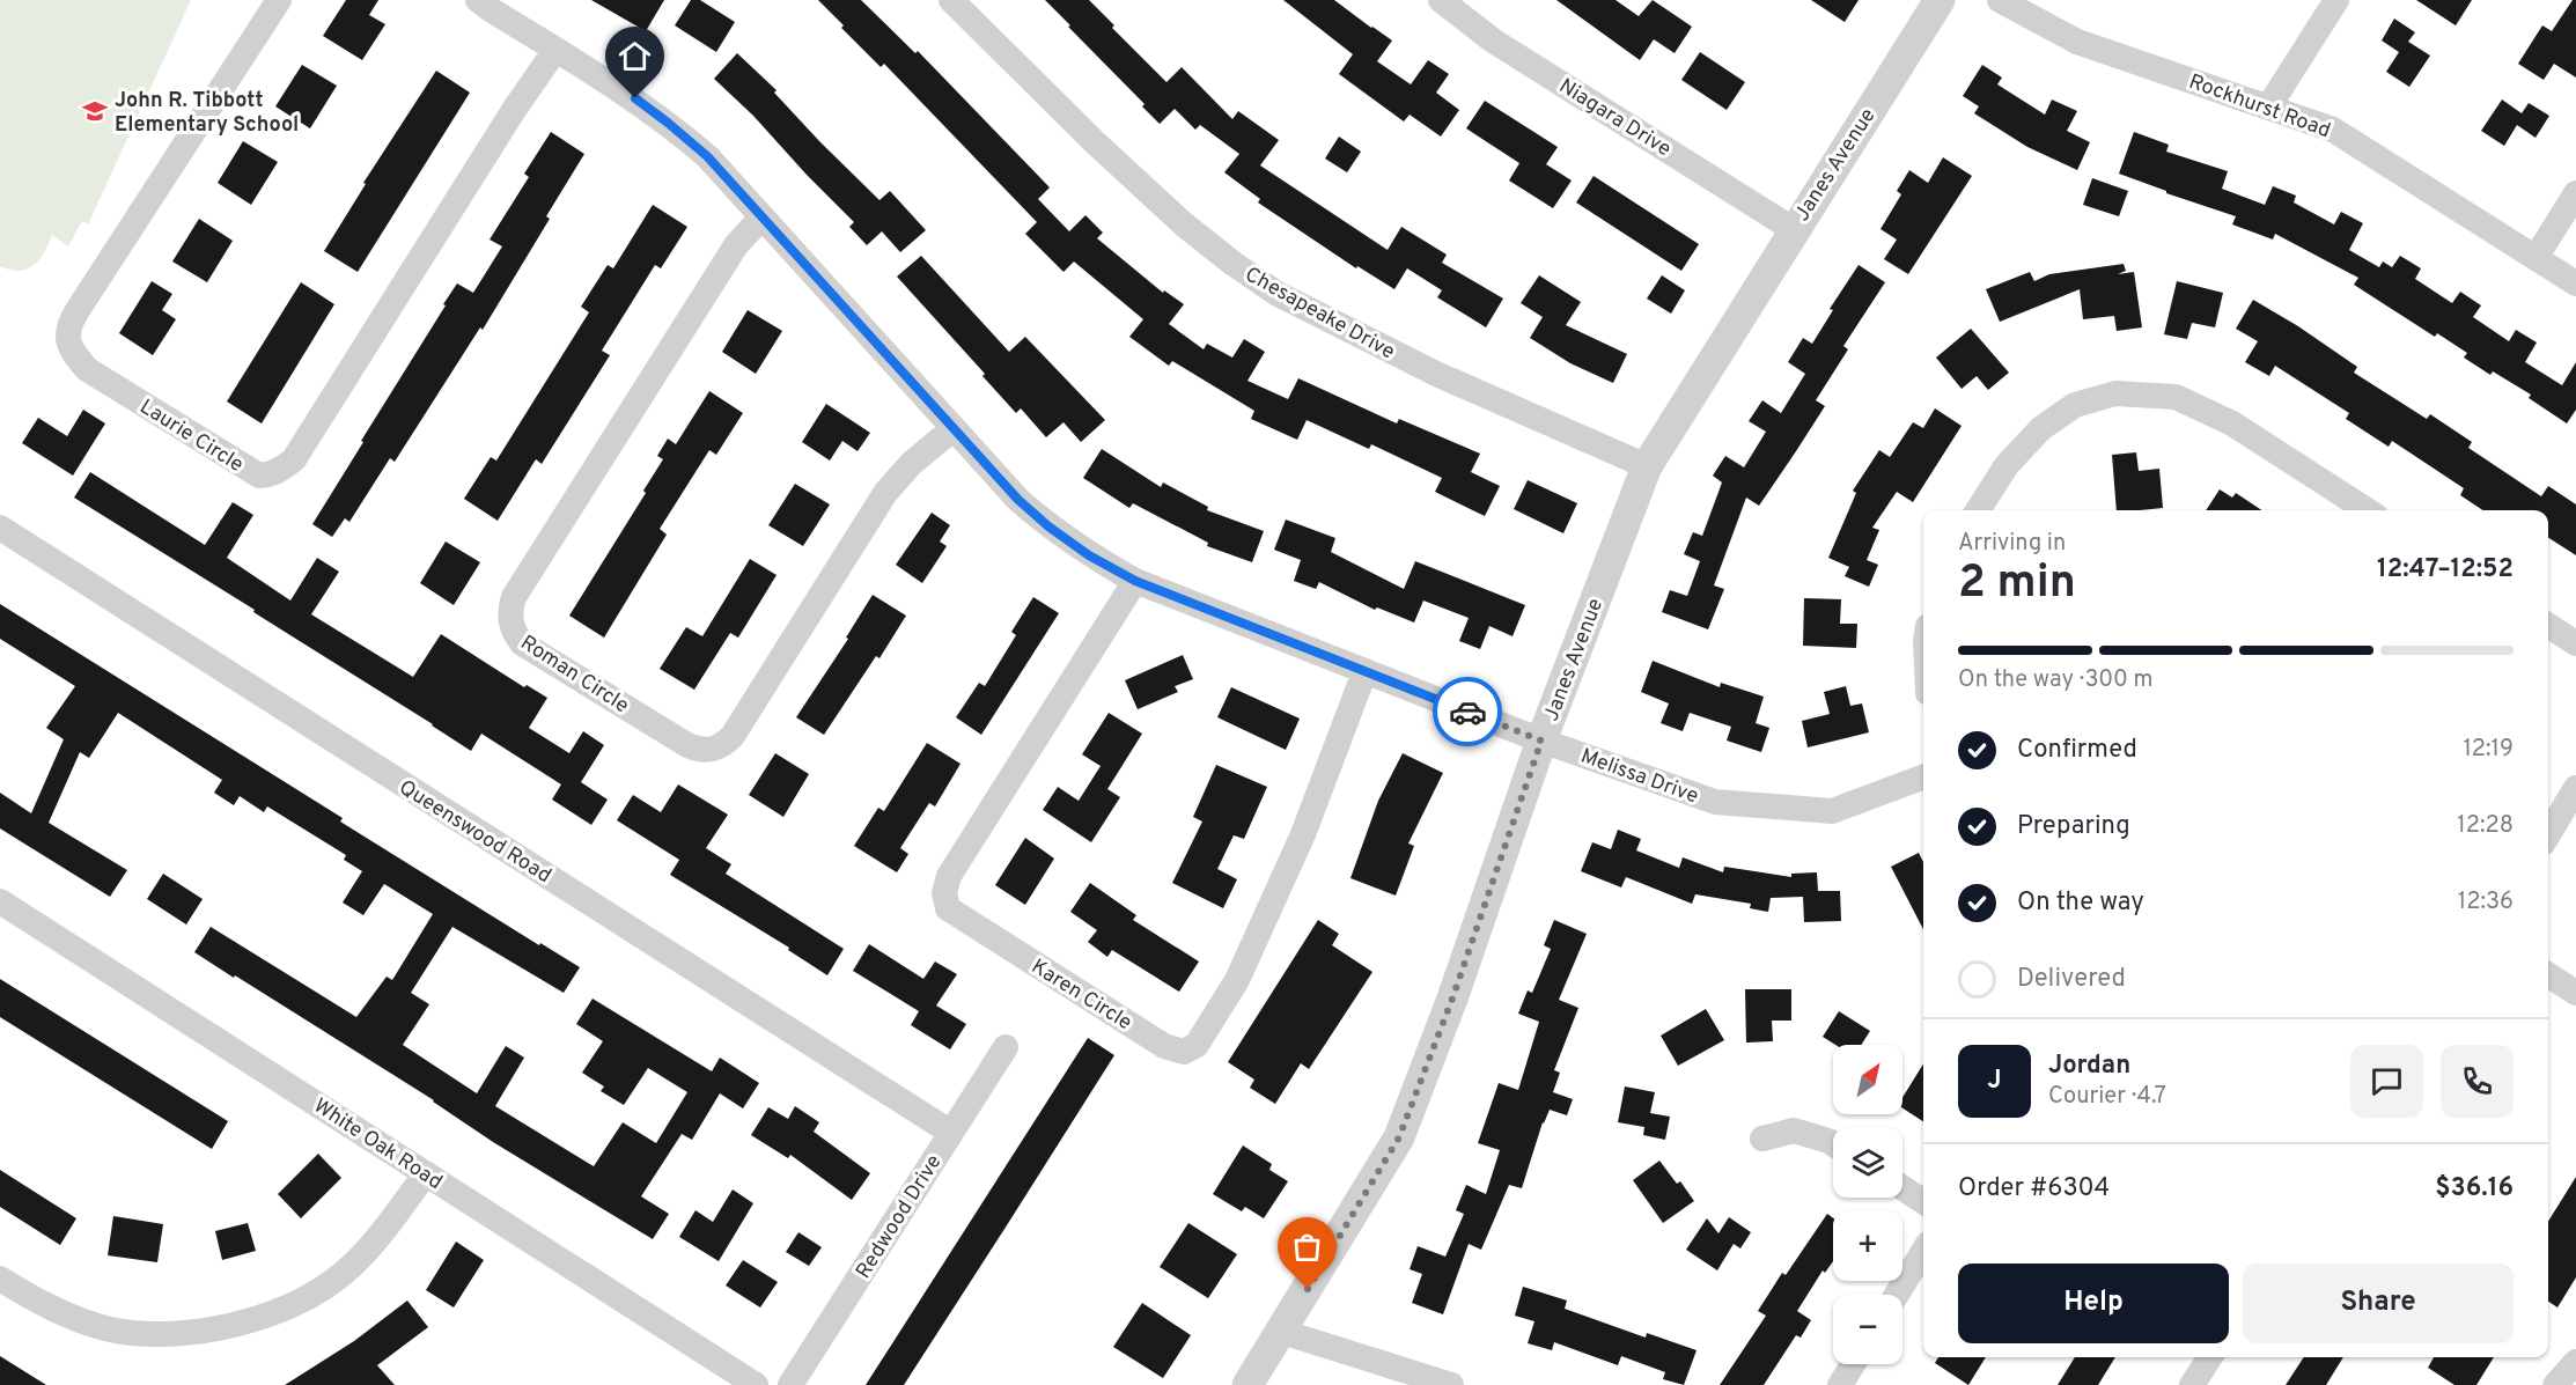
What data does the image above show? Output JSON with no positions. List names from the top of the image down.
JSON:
{
  "streets": {
    "street": [
      "Rockhurst Road",
      "Niagara Drive",
      "Janes Avenue",
      "Chesapeake Drive",
      "Laurie Circle",
      "Roman Circle",
      "Melissa Drive",
      "Queenswood Road",
      "Karen Circle",
      "White Oak Road",
      "Redwood Drive"
    ]
  },
  "crossings": [
    ["Niagara Drive", "Janes Avenue"],
    ["Janes Avenue", "Chesapeake Drive"],
    ["Janes Avenue", "Melissa Drive"],
    ["Laurie Circle", "Melissa Drive"],
    ["Roman Circle", "Melissa Drive"],
    ["Melissa Drive", "Karen Circle"],
    ["Queenswood Road", "Redwood Drive"]
  ],
  "places": {
    "school or university": ["John R. Tibbott Elementary School"]
  },
  "north": "top right",
  "page": {
    "heading": ["2 min", "Arriving in", "12:47–12:52"],
    "panel": [
      "Jordan",
      "Courier · 4.7",
      "Order #6304",
      "$36.16"
    ],
    "bar": "On the way · 300 m",
    "list": [
      ["Confirmed", "12:19"],
      ["Preparing", "12:28"],
      ["On the way", "12:36"],
      "Delivered"
    ],
    "map_buttons": ["+", "−"],
    "round": "J",
    "buttons": ["Help", "Share"]
  }
}
